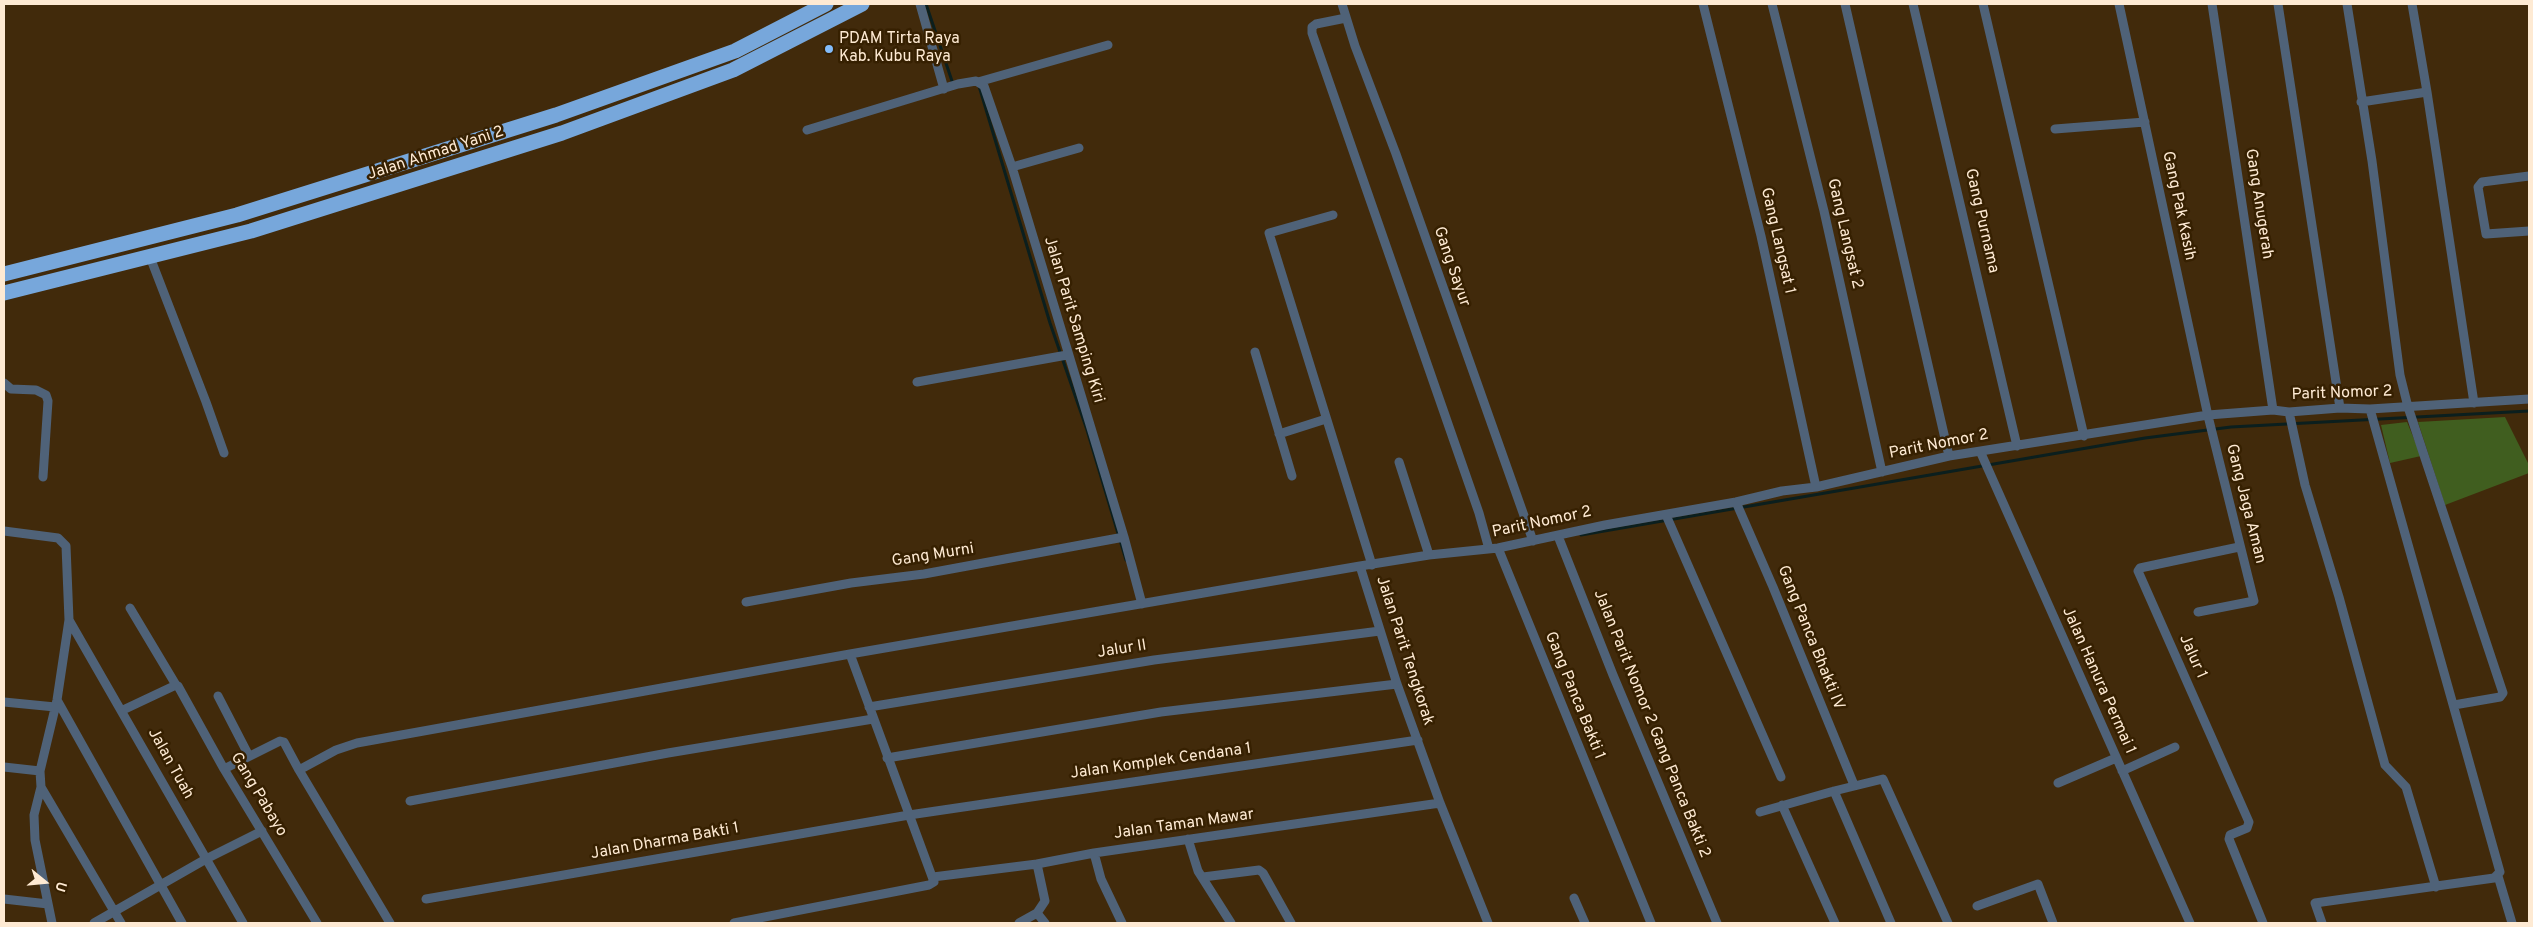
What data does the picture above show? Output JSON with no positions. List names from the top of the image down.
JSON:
{
  "streets": {
    "highway": ["Jalan Ahmad Yani 2"],
    "street": [
      "Gang Anugerah",
      "Gang Pak Kasih",
      "Gang Purnama",
      "Gang Langsat 2",
      "Gang Langsat 1",
      "Gang Sayur",
      "Jalan Parit Samping Kiri",
      "Parit Nomor 2",
      "Gang Jaga Aman",
      "Gang Murni",
      "Gang Panca Bhakti IV",
      "Jalur II",
      "Jalan Parit Tengkorak",
      "Jalur 1",
      "Jalan Hanura Permai 1",
      "Gang Panca Bakti 1",
      "Jalan Parit Nomor 2 Gang Panca Bakti 2",
      "Jalan Komplek Cendana 1",
      "Jalan Tuah",
      "Gang Pabayo",
      "Jalan Taman Mawar",
      "Jalan Dharma Bakti 1"
    ]
  },
  "crossings": [
    ["Gang Anugerah", "Parit Nomor 2"],
    ["Gang Pak Kasih", "Parit Nomor 2"],
    ["Gang Pak Kasih", "Gang Jaga Aman"],
    ["Gang Purnama", "Parit Nomor 2"],
    ["Gang Langsat 2", "Parit Nomor 2"],
    ["Gang Langsat 1", "Parit Nomor 2"],
    ["Gang Sayur", "Parit Nomor 2"],
    ["Gang Sayur", "Gang Panca Bakti 1"],
    ["Jalan Parit Samping Kiri", "Gang Murni"],
    ["Jalan Parit Samping Kiri", "Jalan Parit Tengkorak"],
    ["Parit Nomor 2", "Gang Jaga Aman"],
    ["Parit Nomor 2", "Gang Panca Bhakti IV"],
    ["Parit Nomor 2", "Jalan Parit Tengkorak"],
    ["Parit Nomor 2", "Jalan Hanura Permai 1"],
    ["Parit Nomor 2", "Gang Panca Bakti 1"],
    ["Parit Nomor 2", "Jalan Parit Nomor 2 Gang Panca Bakti 2"],
    ["Gang Jaga Aman", "Jalur 1"],
    ["Jalur II", "Jalan Parit Tengkorak"],
    ["Jalan Parit Tengkorak", "Jalan Komplek Cendana 1"],
    ["Jalan Parit Tengkorak", "Jalan Taman Mawar"],
    ["Jalan Komplek Cendana 1", "Jalan Dharma Bakti 1"]
  ],
  "places": ["PDAM Tirta Raya Kab. Kubu Raya"],
  "north": "right"
}
